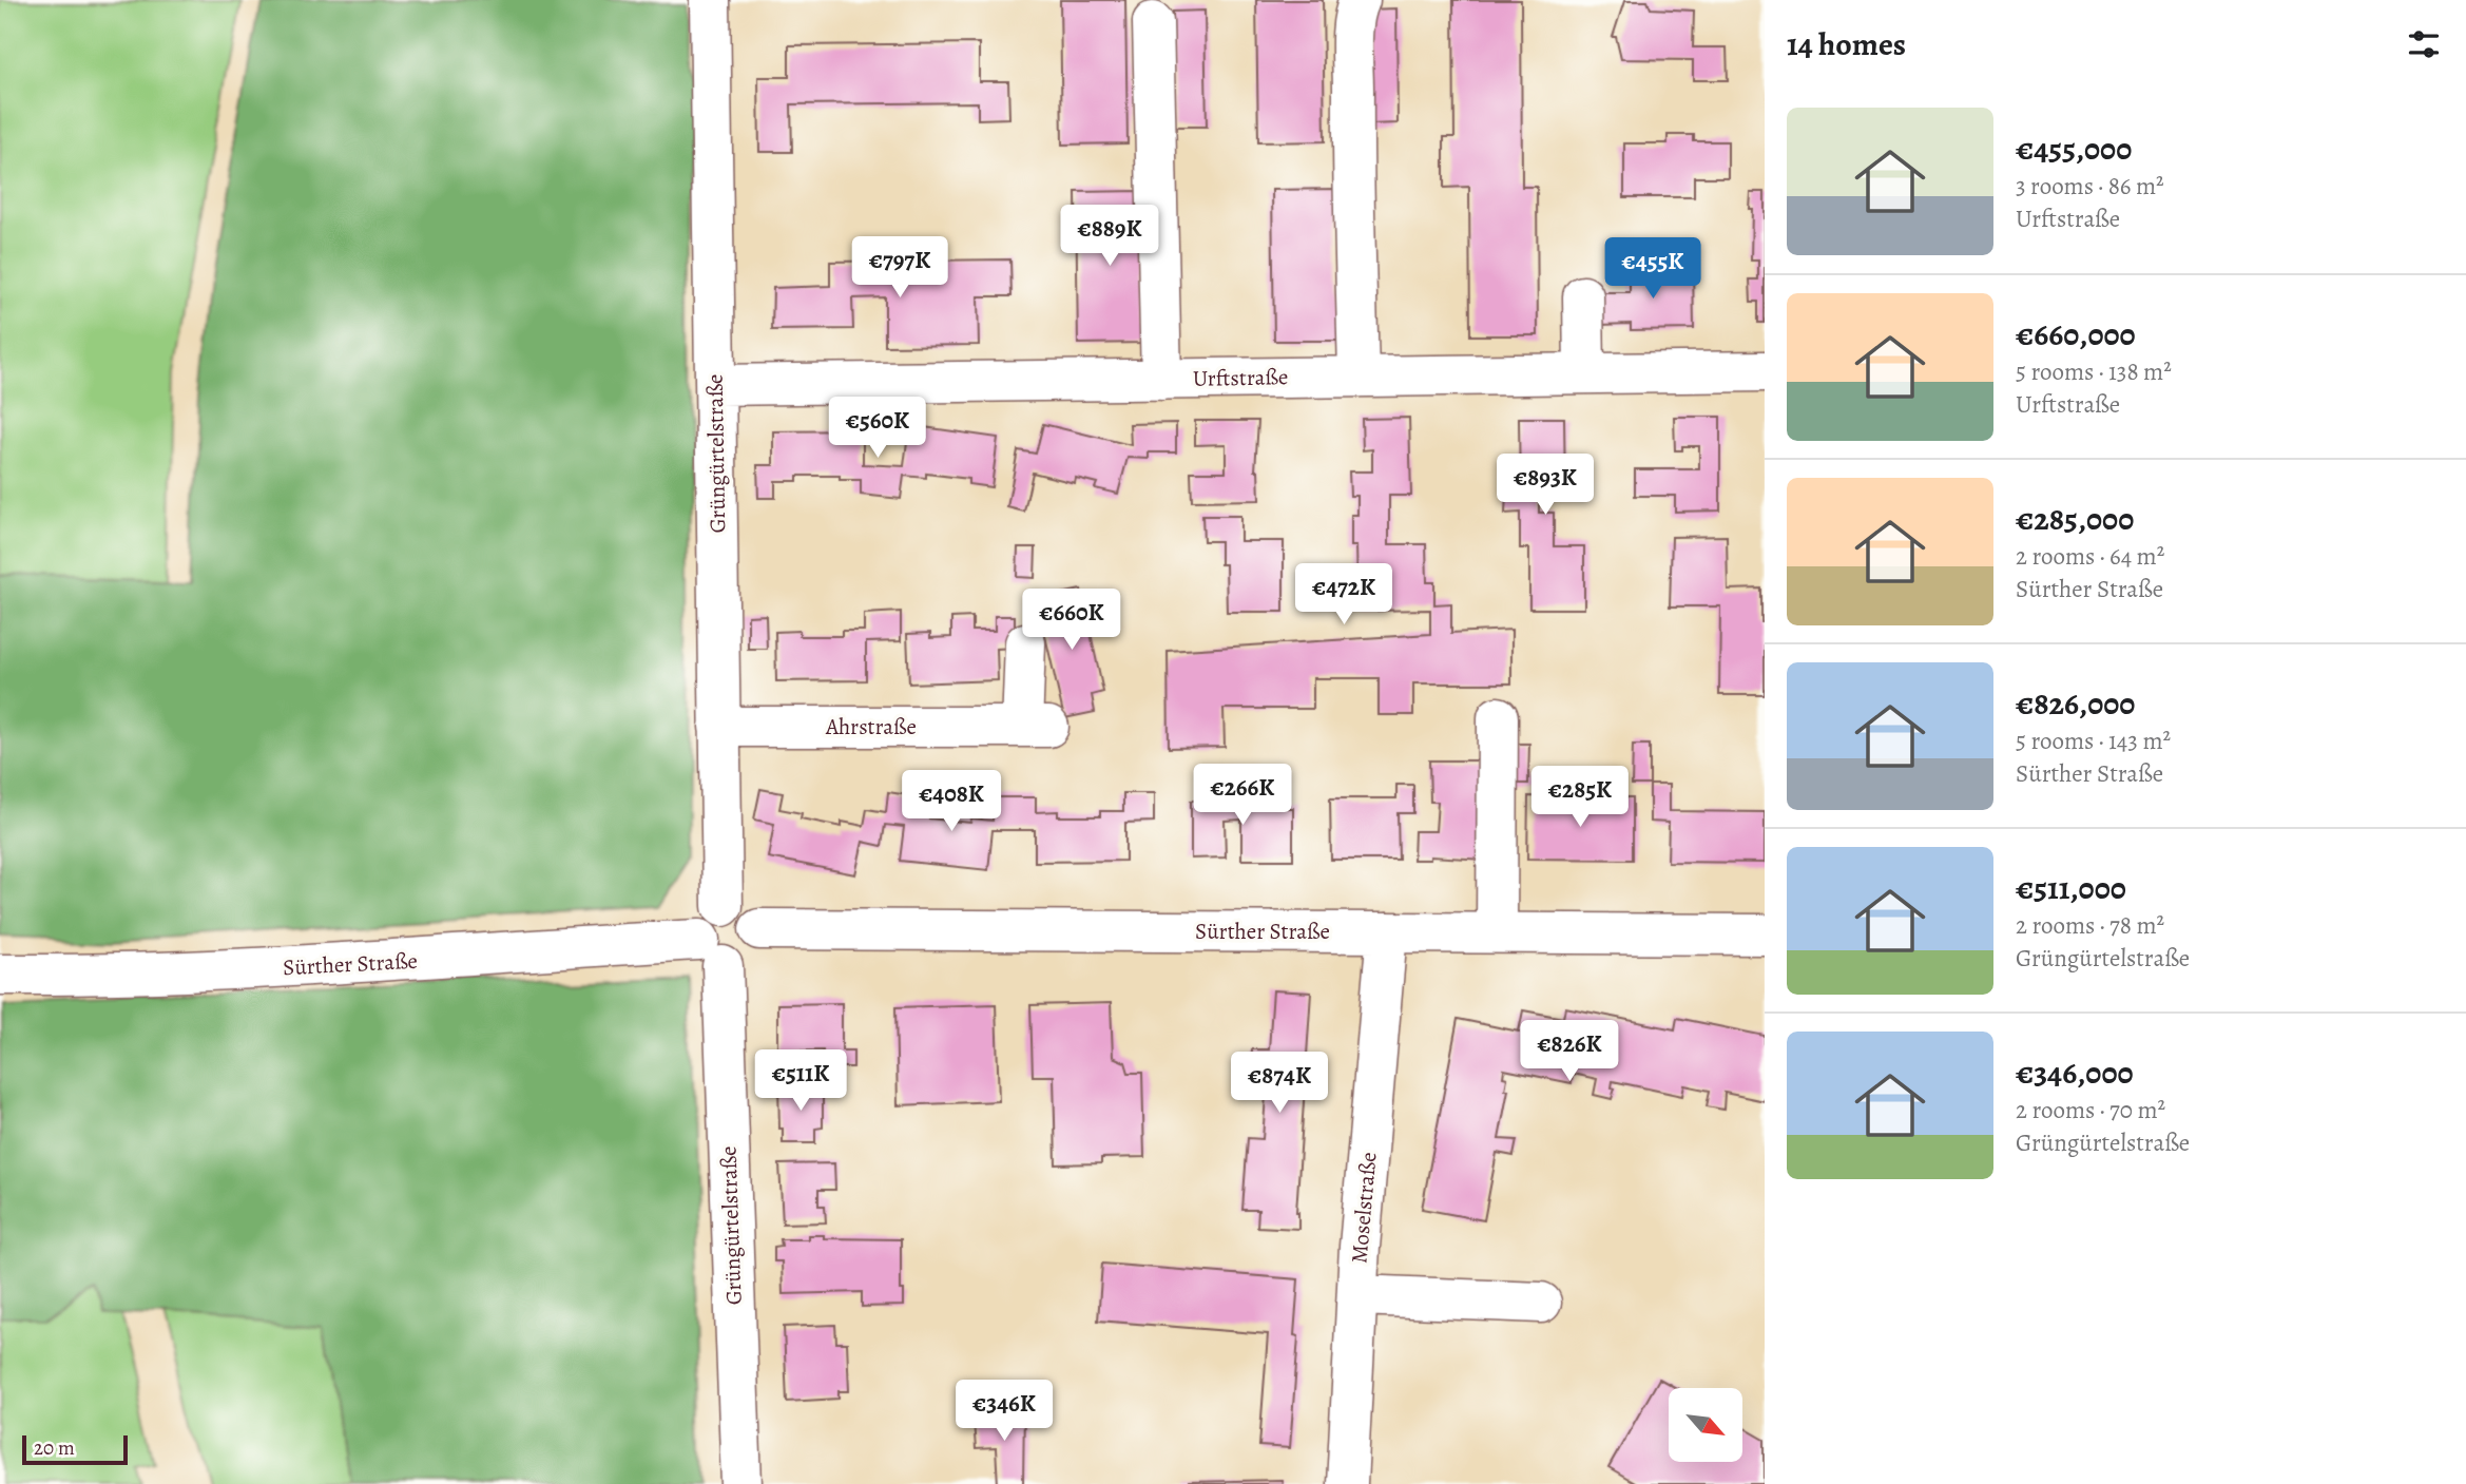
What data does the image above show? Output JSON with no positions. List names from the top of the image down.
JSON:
{
  "streets": {
    "street": [
      "Urftstraße",
      "Grüngürtelstraße",
      "Ahrstraße",
      "Sürther Straße",
      "Moselstraße"
    ]
  },
  "crossings": [
    ["Urftstraße", "Grüngürtelstraße"],
    ["Grüngürtelstraße", "Ahrstraße"],
    ["Grüngürtelstraße", "Sürther Straße"],
    ["Sürther Straße", "Moselstraße"]
  ],
  "scale_bar": "20 m",
  "north": "bottom right",
  "page": {
    "heading": "14 homes",
    "list": [
      {
        "name": "€455,000",
        "note": "3 rooms · 86 m² · Urftstraße"
      },
      {
        "name": "€660,000",
        "note": "5 rooms · 138 m² · Urftstraße"
      },
      {
        "name": "€285,000",
        "note": "2 rooms · 64 m² · Sürther Straße"
      },
      {
        "name": "€826,000",
        "note": "5 rooms · 143 m² · Sürther Straße"
      },
      {
        "name": "€511,000",
        "note": "2 rooms · 78 m² · Grüngürtelstraße"
      },
      {
        "name": "€346,000",
        "note": "2 rooms · 70 m² · Grüngürtelstraße"
      }
    ],
    "price": [
      "€889K",
      "€797K",
      "€455K",
      "€560K",
      "€893K",
      "€472K",
      "€660K",
      "€266K",
      "€285K",
      "€408K",
      "€826K",
      "€511K",
      "€874K",
      "€346K"
    ],
    "scale": "20 m"
  }
}
